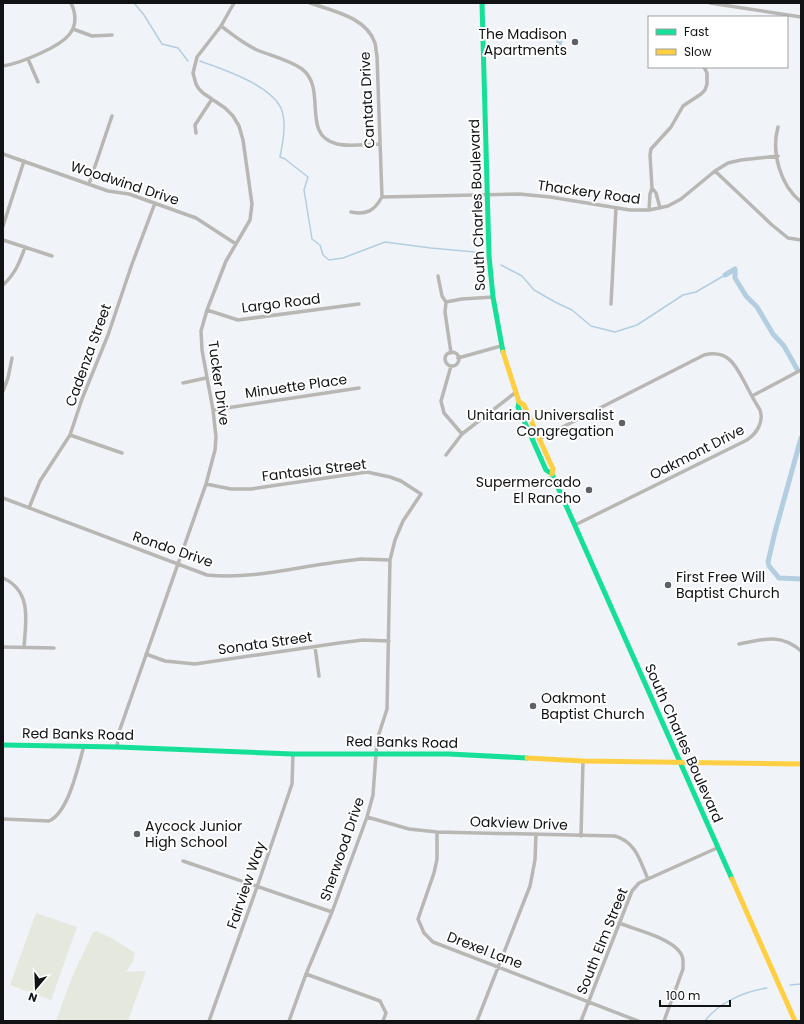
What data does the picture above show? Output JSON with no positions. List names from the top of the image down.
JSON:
{
  "streets": {
    "main road": ["South Charles Boulevard", "Red Banks Road"],
    "street": [
      "Cantata Drive",
      "Woodwind Drive",
      "Thackery Road",
      "Largo Road",
      "Cadenza Street",
      "Tucker Drive",
      "Minuette Place",
      "Oakmont Drive",
      "Fantasia Street",
      "Rondo Drive",
      "Sonata Street",
      "Oakview Drive",
      "Sherwood Drive",
      "Fairview Way",
      "South Elm Street",
      "Drexel Lane"
    ]
  },
  "crossings": [
    ["Cantata Drive", "Thackery Road"],
    ["Woodwind Drive", "Cadenza Street"],
    ["Woodwind Drive", "Tucker Drive"],
    ["Thackery Road", "South Charles Boulevard"],
    ["South Charles Boulevard", "Oakmont Drive"],
    ["South Charles Boulevard", "Red Banks Road"],
    ["South Charles Boulevard", "South Elm Street"],
    ["Largo Road", "Tucker Drive"],
    ["Cadenza Street", "Rondo Drive"],
    ["Tucker Drive", "Minuette Place"],
    ["Tucker Drive", "Fantasia Street"],
    ["Tucker Drive", "Rondo Drive"],
    ["Tucker Drive", "Sonata Street"],
    ["Tucker Drive", "Red Banks Road"],
    ["Fantasia Street", "Sherwood Drive"],
    ["Rondo Drive", "Sherwood Drive"],
    ["Sonata Street", "Sherwood Drive"],
    ["Red Banks Road", "Sherwood Drive"],
    ["Red Banks Road", "Fairview Way"],
    ["Oakview Drive", "Sherwood Drive"],
    ["Oakview Drive", "South Elm Street"],
    ["Oakview Drive", "Drexel Lane"],
    ["South Elm Street", "Drexel Lane"]
  ],
  "places": [
    "The Madison Apartments",
    "Unitarian Universalist Congregation",
    "Supermercado El Rancho",
    "First Free Will Baptist Church",
    "Oakmont Baptist Church",
    "Aycock Junior High School"
  ],
  "legend": ["Fast", "Slow"],
  "scale_bar": "100 m",
  "north": "bottom"
}
